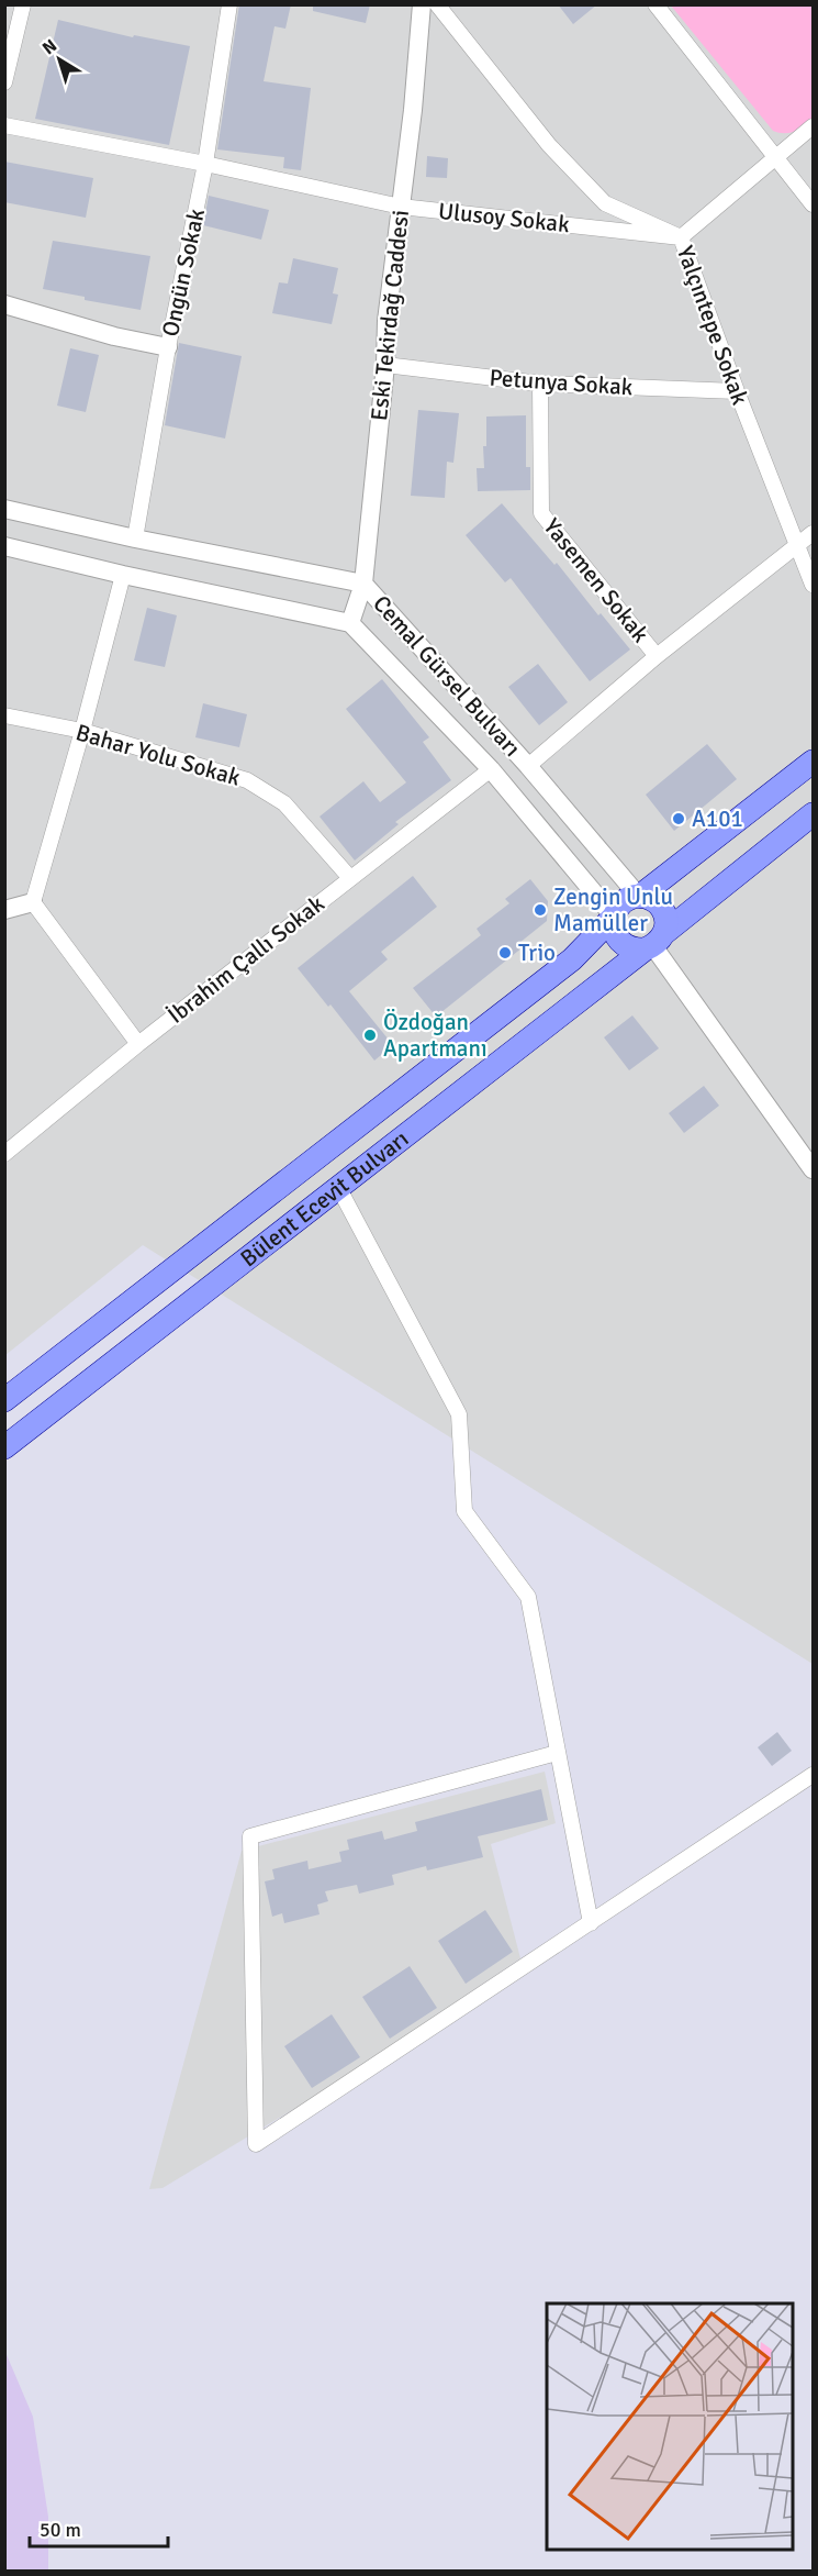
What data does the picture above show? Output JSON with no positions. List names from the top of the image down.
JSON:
{
  "streets": {
    "main road": ["Bülent Ecevit Bulvarı"],
    "street": [
      "Ulusoy Sokak",
      "Ongün Sokak",
      "Eski Tekirdağ Caddesi",
      "Yalçıntepe Sokak",
      "Petunya Sokak",
      "Yasemen Sokak",
      "Cemal Gürsel Bulvarı",
      "Bahar Yolu Sokak",
      "İbrahim Çallı Sokak"
    ]
  },
  "crossings": [
    ["Ulusoy Sokak", "Ongün Sokak"],
    ["Ulusoy Sokak", "Eski Tekirdağ Caddesi"],
    ["Ulusoy Sokak", "Yalçıntepe Sokak"],
    ["Ongün Sokak", "Cemal Gürsel Bulvarı"],
    ["Eski Tekirdağ Caddesi", "Petunya Sokak"],
    ["Eski Tekirdağ Caddesi", "Cemal Gürsel Bulvarı"],
    ["Yalçıntepe Sokak", "Petunya Sokak"],
    ["Petunya Sokak", "Yasemen Sokak"],
    ["Cemal Gürsel Bulvarı", "İbrahim Çallı Sokak"],
    ["Cemal Gürsel Bulvarı", "Bülent Ecevit Bulvarı"],
    ["Bahar Yolu Sokak", "İbrahim Çallı Sokak"]
  ],
  "places": [
    "A101",
    "Zengin Unlu Mamüller",
    "Trio",
    "Özdoğan Apartmanı"
  ],
  "scale_bar": "50 m",
  "north": "top left"
}
